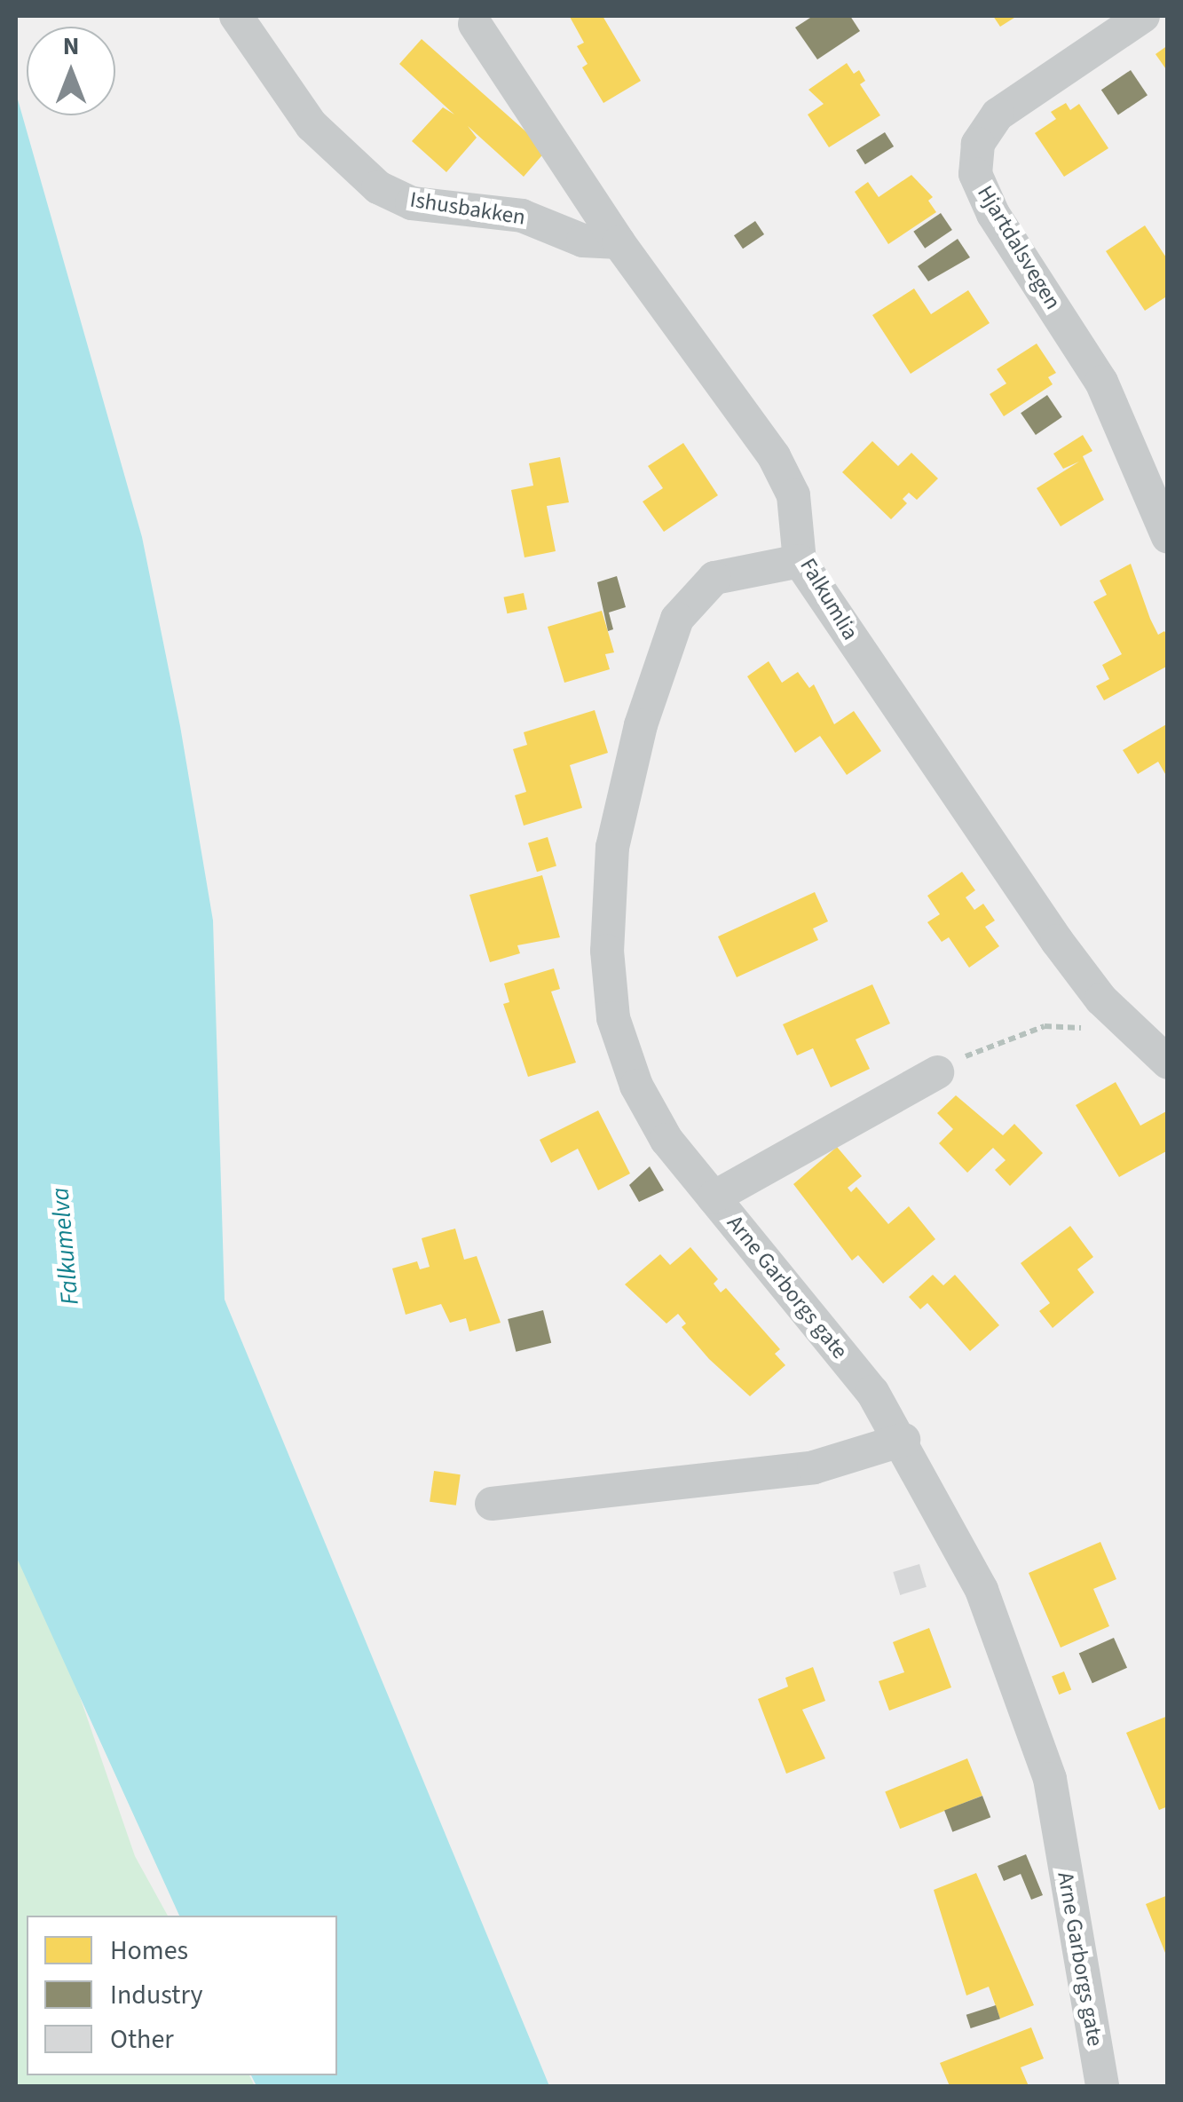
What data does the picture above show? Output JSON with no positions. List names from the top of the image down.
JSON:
{
  "streets": {
    "street": [
      "Ishusbakken",
      "Hjartdalsvegen",
      "Falkumlia",
      "Arne Garborgs gate"
    ]
  },
  "crossings": [
    ["Ishusbakken", "Falkumlia"],
    ["Falkumlia", "Arne Garborgs gate"]
  ],
  "water": ["Falkumelva"],
  "legend": ["Homes", "Industry", "Other"],
  "north": "top"
}
